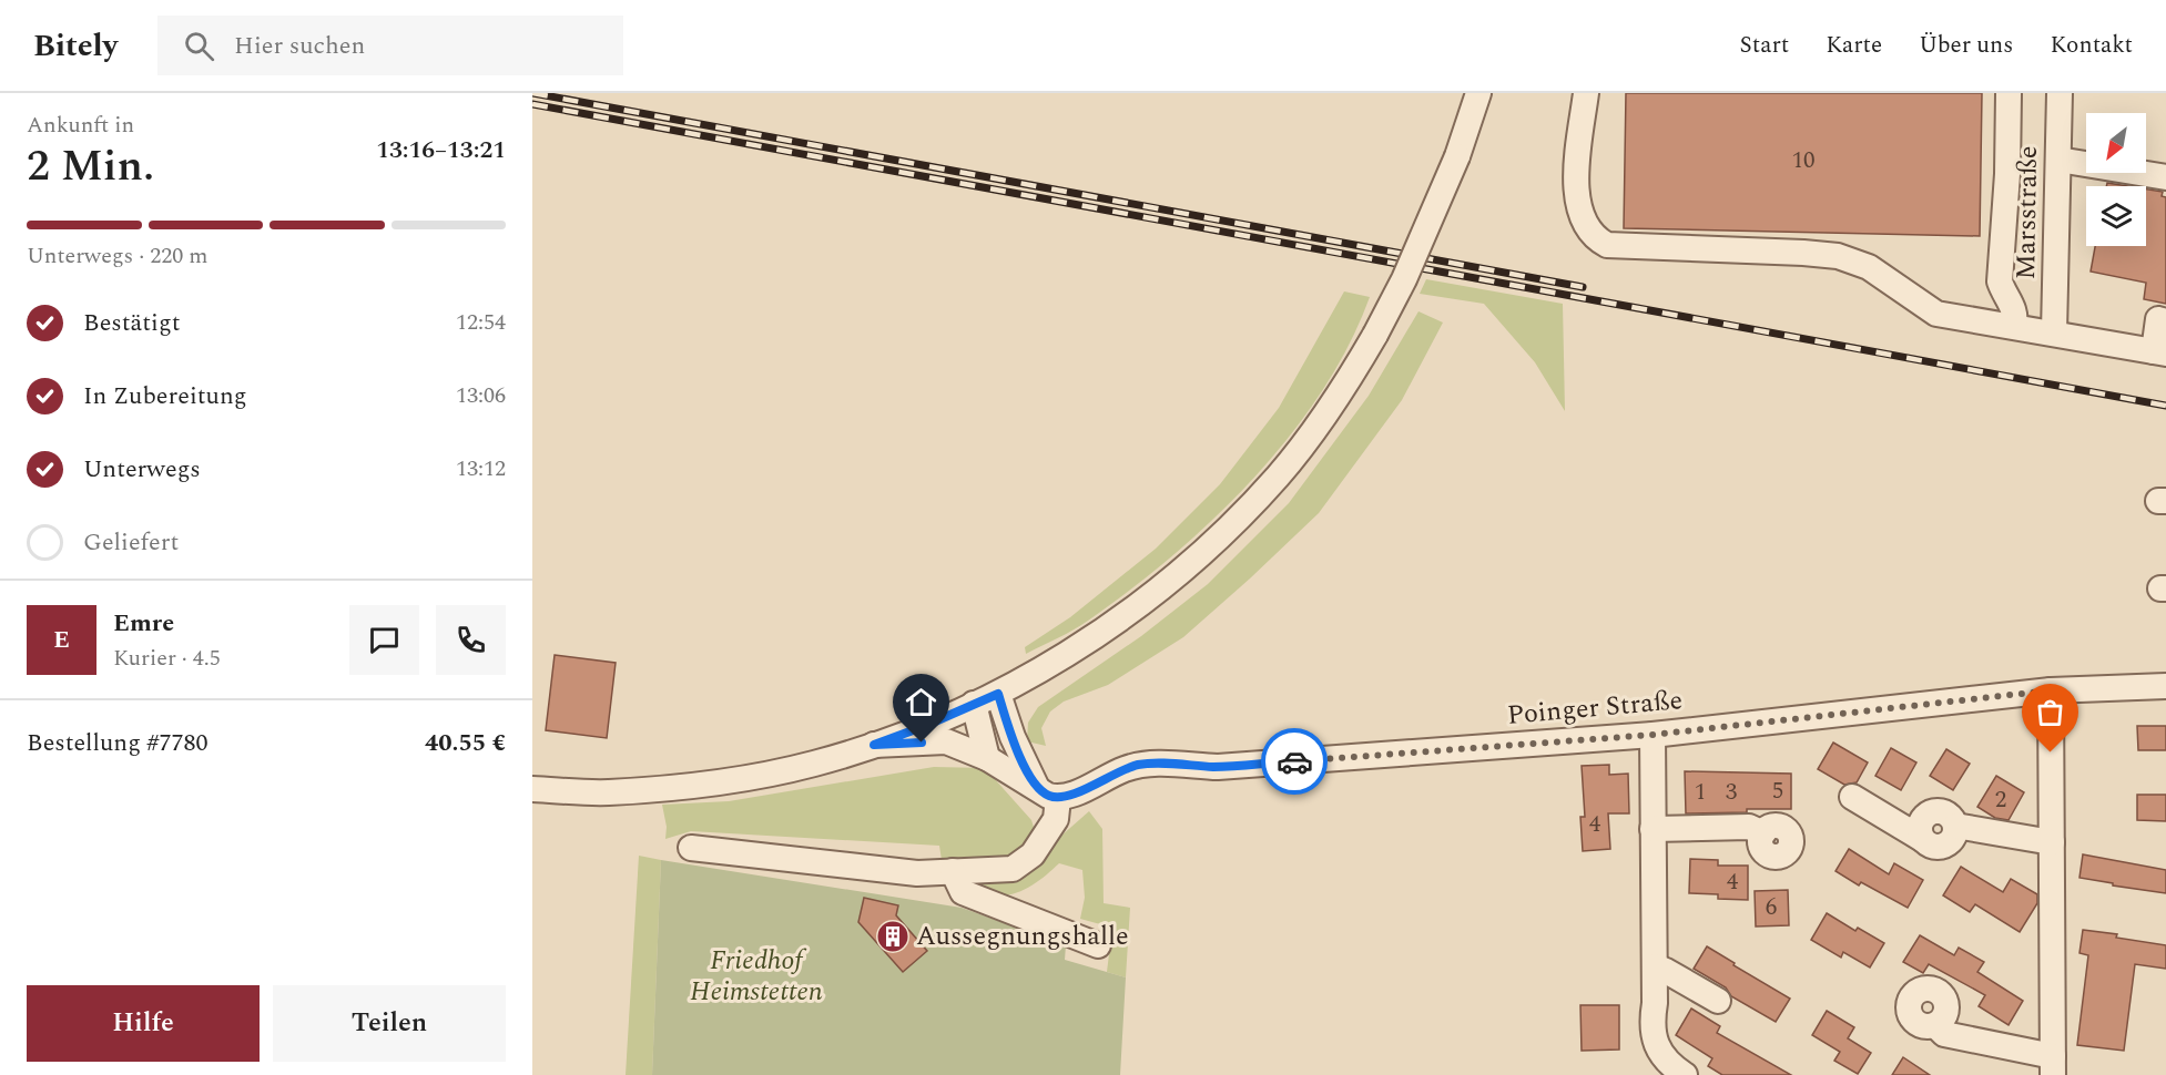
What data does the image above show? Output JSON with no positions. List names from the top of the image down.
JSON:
{
  "streets": {
    "street": ["Marsstraße", "Poinger Straße"]
  },
  "parks": ["Friedhof Heimstetten"],
  "places": {
    "building": ["Aussegnungshalle"]
  },
  "house_numbers": [
    "10",
    "5",
    "1",
    "3",
    "2",
    "4",
    "4",
    "6"
  ],
  "north": "bottom left",
  "page": {
    "header": "Bitely",
    "search": "Hier suchen",
    "nav": [
      "Start",
      "Karte",
      "Über uns",
      "Kontakt"
    ],
    "heading": ["2 Min.", "Ankunft in", "13:16–13:21"],
    "panel": [
      "Emre",
      "Kurier · 4.5",
      "Bestellung #7780",
      "40.55 €"
    ],
    "bar": "Unterwegs · 220 m",
    "list": [
      ["Bestätigt", "12:54"],
      ["In Zubereitung", "13:06"],
      ["Unterwegs", "13:12"],
      "Geliefert"
    ],
    "round": "E",
    "buttons": ["Hilfe", "Teilen"]
  }
}
